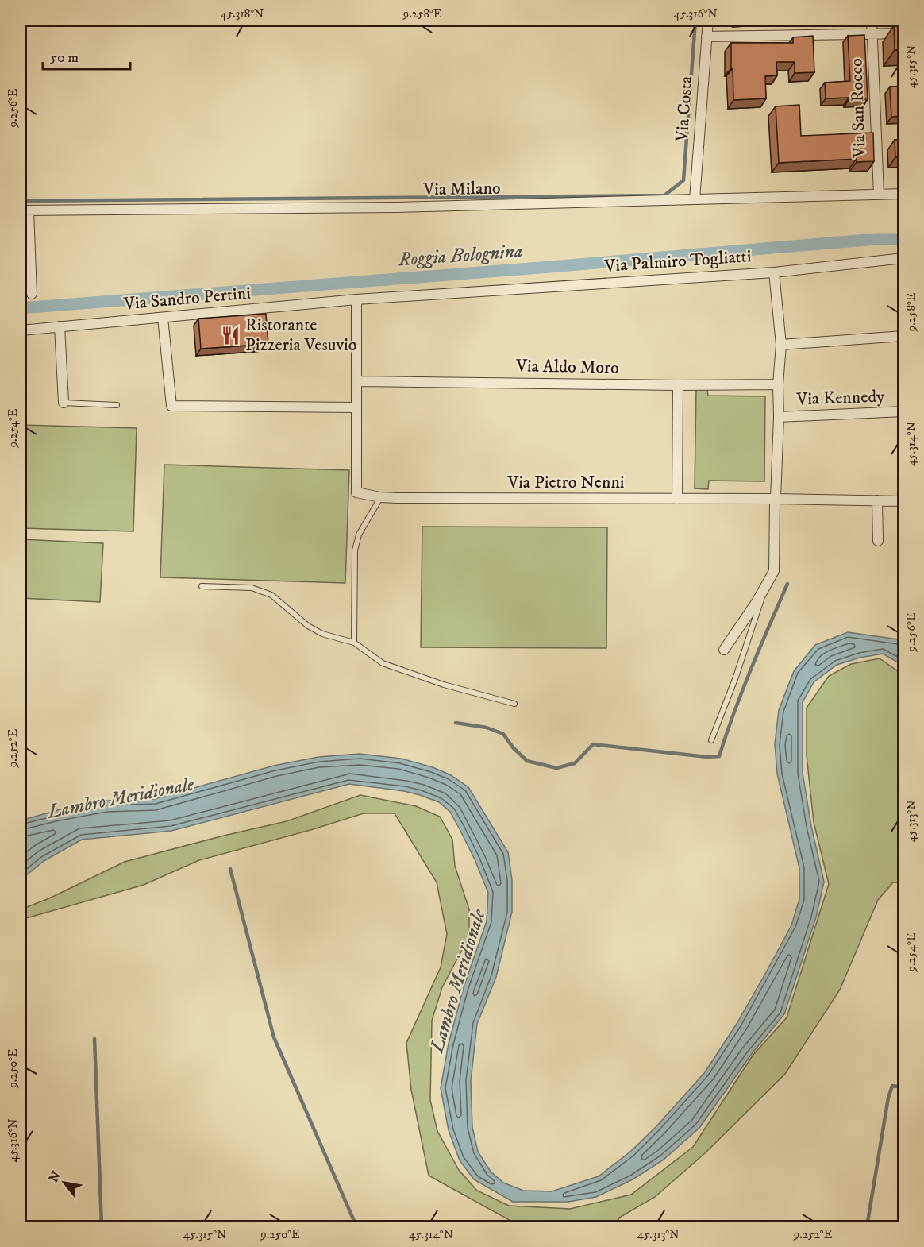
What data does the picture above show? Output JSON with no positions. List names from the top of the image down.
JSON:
{
  "streets": {
    "street": [
      "Via San Rocco",
      "Via Costa",
      "Via Milano",
      "Via Palmiro Togliatti",
      "Via Sandro Pertini",
      "Via Aldo Moro",
      "Via Kennedy",
      "Via Pietro Nenni"
    ]
  },
  "crossings": [
    ["Via San Rocco", "Via Milano"],
    ["Via Costa", "Via Milano"],
    ["Via Palmiro Togliatti", "Via Sandro Pertini"],
    ["Via Palmiro Togliatti", "Via Aldo Moro"],
    ["Via Palmiro Togliatti", "Via Kennedy"],
    ["Via Palmiro Togliatti", "Via Pietro Nenni"]
  ],
  "water": ["Roggia Bolognina", "Lambro Meridionale"],
  "places": {
    "restaurant": ["Ristorante Pizzeria Vesuvio"]
  },
  "scale_bar": "50 m",
  "north": "top left",
  "coordinates": [
    "45.318°N",
    "9.258°E",
    "45.316°N",
    "45.315°N",
    "9.256°E",
    "9.254°E",
    "45.314°N",
    "9.252°E",
    "45.313°N",
    "9.250°E"
  ]
}
